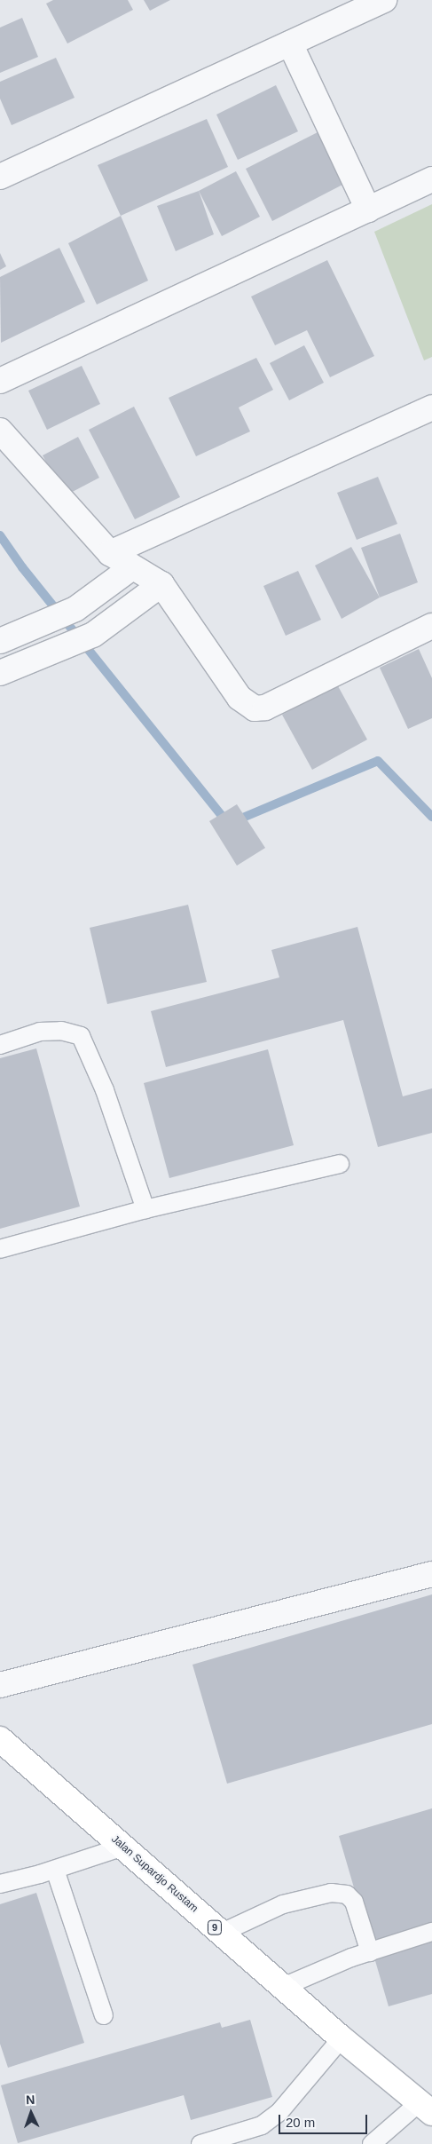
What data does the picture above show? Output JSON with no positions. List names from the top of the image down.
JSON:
{
  "streets": {
    "highway": ["Jalan Supardjo Rustam", "9"]
  },
  "scale_bar": "20 m",
  "north": "top"
}
